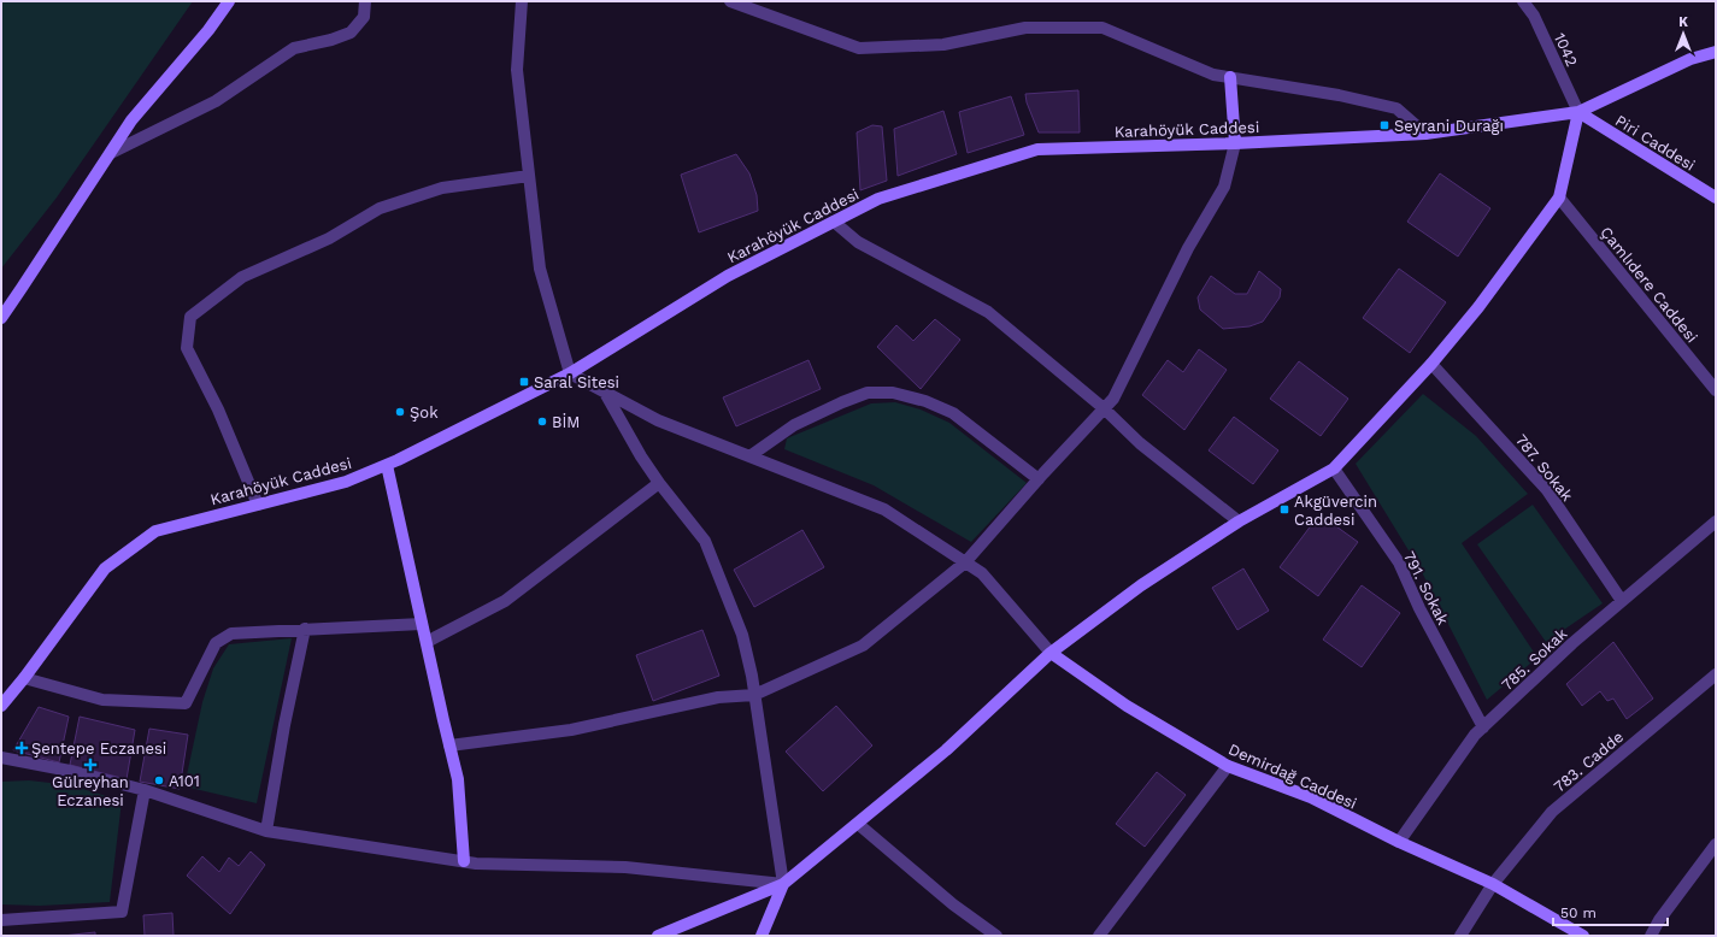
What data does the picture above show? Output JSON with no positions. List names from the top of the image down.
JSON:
{
  "streets": {
    "street": [
      "1042",
      "Karahöyük Caddesi",
      "Piri Caddesi",
      "Çamlıdere Caddesi",
      "787. Sokak",
      "791. Sokak",
      "785. Sokak",
      "783. Cadde",
      "Demirdağ Caddesi"
    ]
  },
  "crossings": [
    ["1042", "Karahöyük Caddesi"],
    ["1042", "Piri Caddesi"],
    ["Karahöyük Caddesi", "Piri Caddesi"],
    ["787. Sokak", "785. Sokak"],
    ["791. Sokak", "785. Sokak"],
    ["785. Sokak", "Demirdağ Caddesi"],
    ["783. Cadde", "Demirdağ Caddesi"]
  ],
  "places": {
    "transit": ["Seyrani Durağı", "Saral Sitesi", "Akgüvercin Caddesi"],
    "other": ["Şok", "BİM", "A101"],
    "health": ["Şentepe Eczanesi", "Gülreyhan Eczanesi"]
  },
  "scale_bar": "50 m",
  "north": "top"
}
